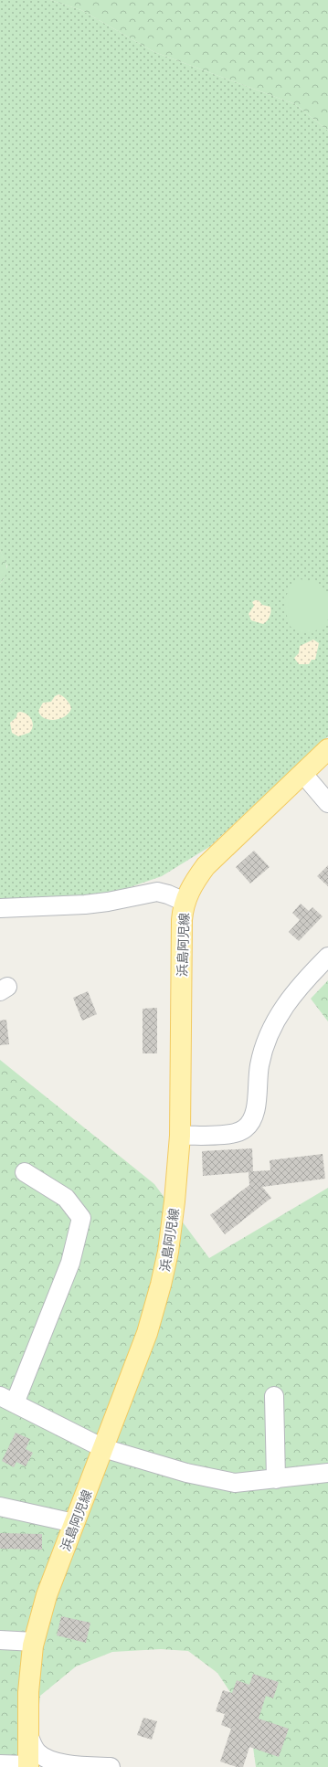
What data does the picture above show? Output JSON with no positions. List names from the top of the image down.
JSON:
{
  "streets": {
    "main road": ["浜島阿児線"]
  }
}
